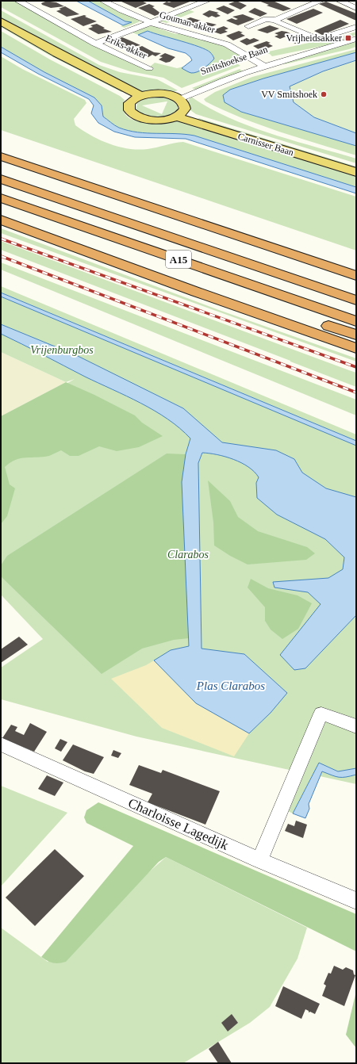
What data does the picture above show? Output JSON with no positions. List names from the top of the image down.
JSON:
{
  "streets": {
    "highway": ["A15"],
    "main road": ["Carnisser Baan"],
    "street": [
      "Gouman-akker",
      "Eriks-akker",
      "Smitshoekse Baan",
      "Charloisse Lagedijk"
    ]
  },
  "crossings": [
    ["Gouman-akker", "Eriks-akker"],
    ["Gouman-akker", "Smitshoekse Baan"]
  ],
  "water": ["Plas Clarabos"],
  "parks": ["Vrijenburgbos", "Clarabos"],
  "places": {
    "transit": ["Vrijheidsakker"],
    "other": ["VV Smitshoek"]
  }
}
